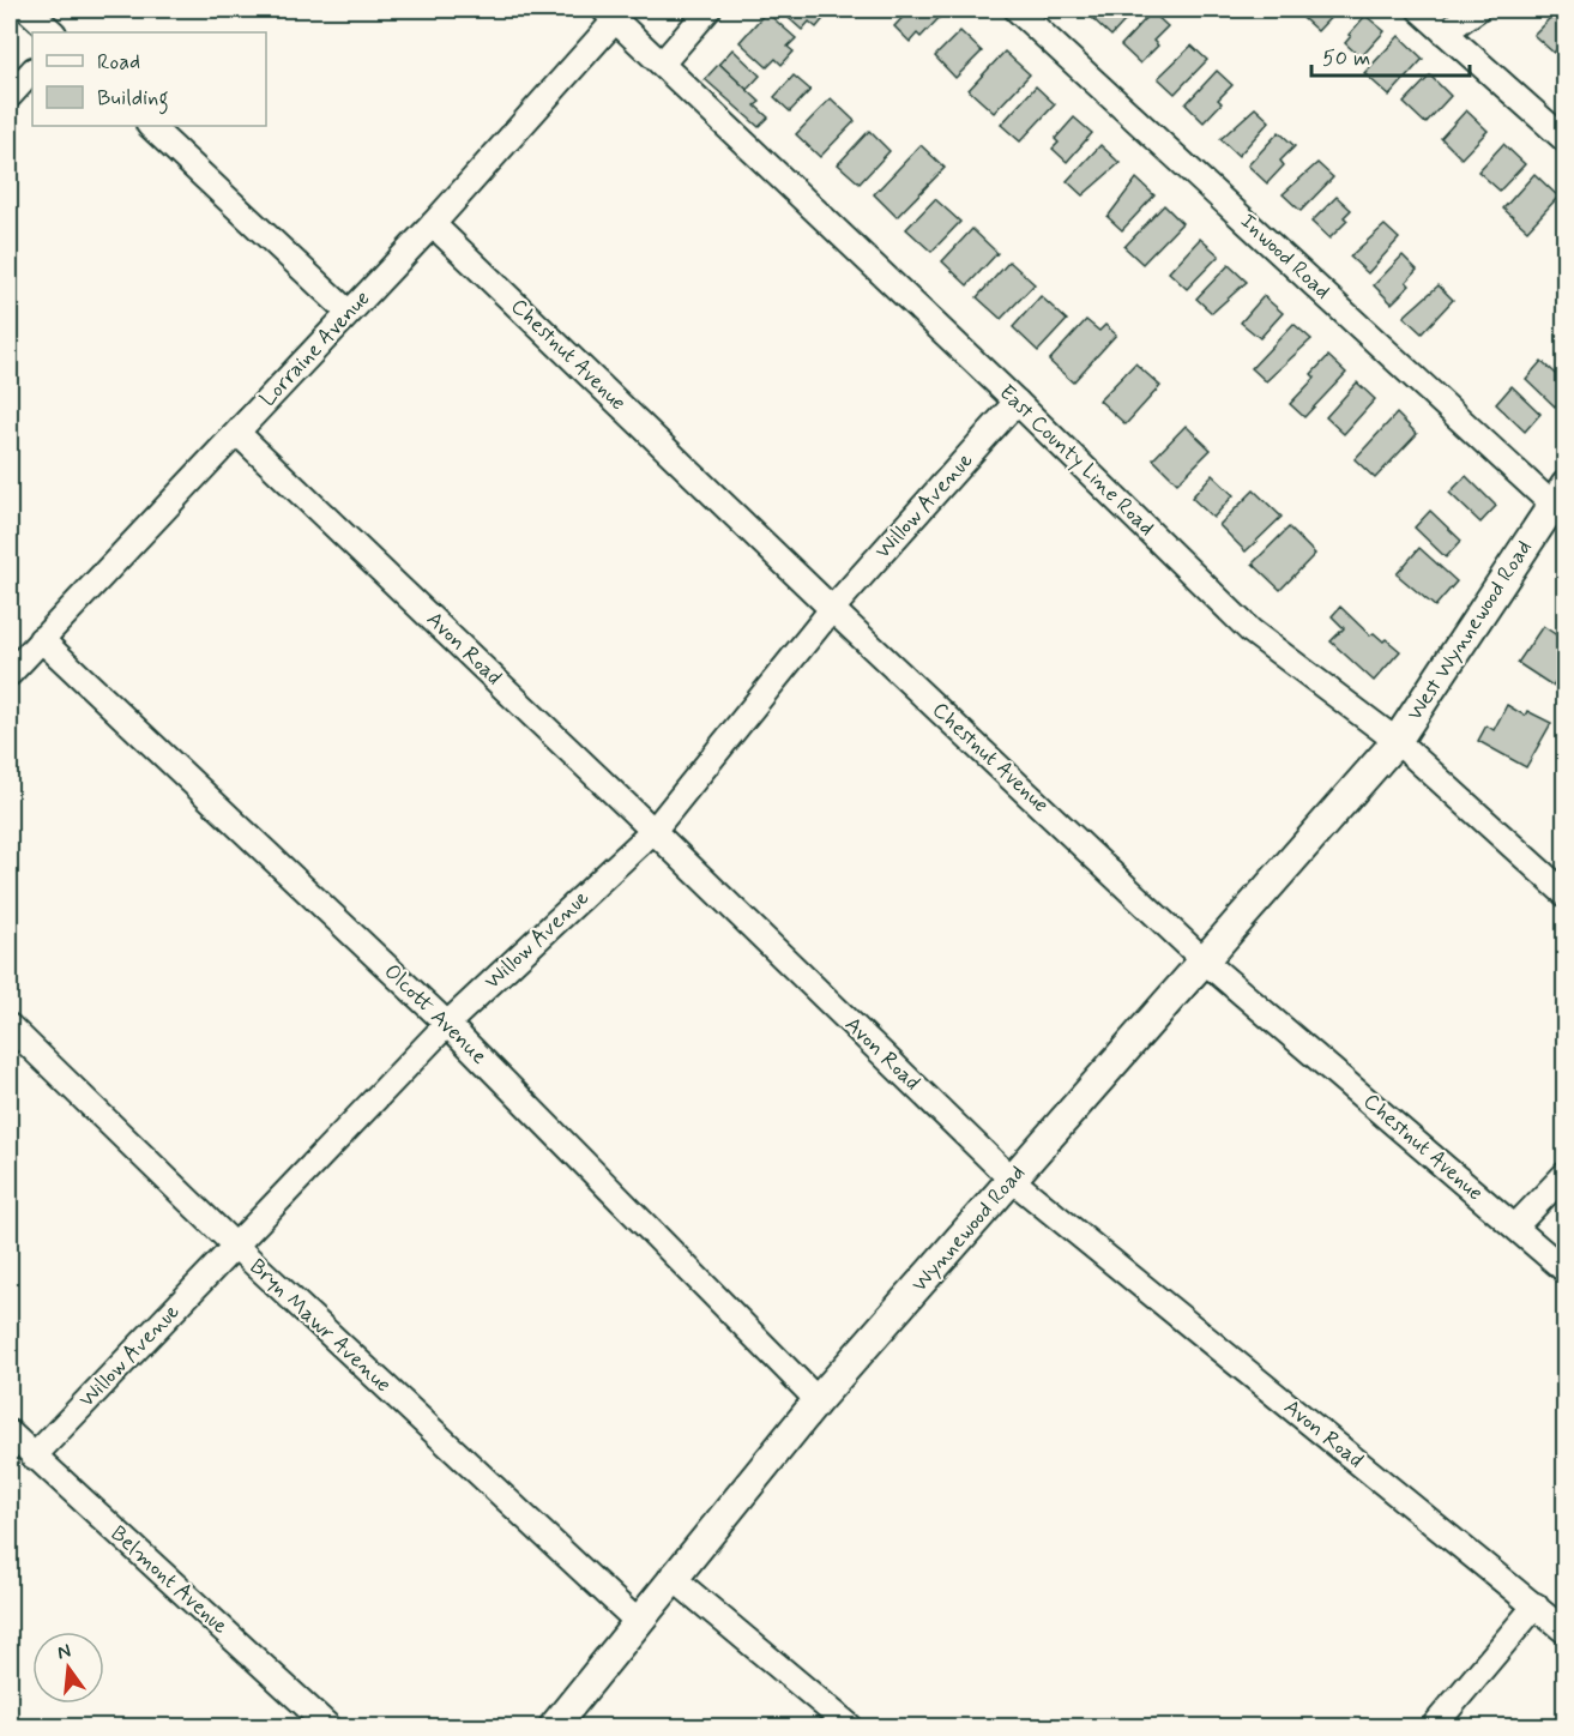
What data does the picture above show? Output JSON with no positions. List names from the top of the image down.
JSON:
{
  "streets": {
    "main road": ["West Wynnewood Road", "Wynnewood Road"],
    "street": [
      "Inwood Road",
      "Lorraine Avenue",
      "Chestnut Avenue",
      "East County Line Road",
      "Willow Avenue",
      "Avon Road",
      "Olcott Avenue",
      "Bryn Mawr Avenue",
      "Belmont Avenue"
    ]
  },
  "crossings": [
    ["Inwood Road", "West Wynnewood Road"],
    ["Lorraine Avenue", "Chestnut Avenue"],
    ["Lorraine Avenue", "East County Line Road"],
    ["Lorraine Avenue", "Avon Road"],
    ["Lorraine Avenue", "Olcott Avenue"],
    ["Chestnut Avenue", "Willow Avenue"],
    ["Chestnut Avenue", "Wynnewood Road"],
    ["East County Line Road", "Willow Avenue"],
    ["East County Line Road", "West Wynnewood Road"],
    ["East County Line Road", "Wynnewood Road"],
    ["Willow Avenue", "Avon Road"],
    ["Willow Avenue", "Olcott Avenue"],
    ["Willow Avenue", "Bryn Mawr Avenue"],
    ["Willow Avenue", "Belmont Avenue"],
    ["West Wynnewood Road", "Wynnewood Road"],
    ["Avon Road", "Wynnewood Road"],
    ["Olcott Avenue", "Wynnewood Road"],
    ["Wynnewood Road", "Bryn Mawr Avenue"]
  ],
  "legend": ["Road", "Building"],
  "scale_bar": "50 m",
  "north": "top"
}
